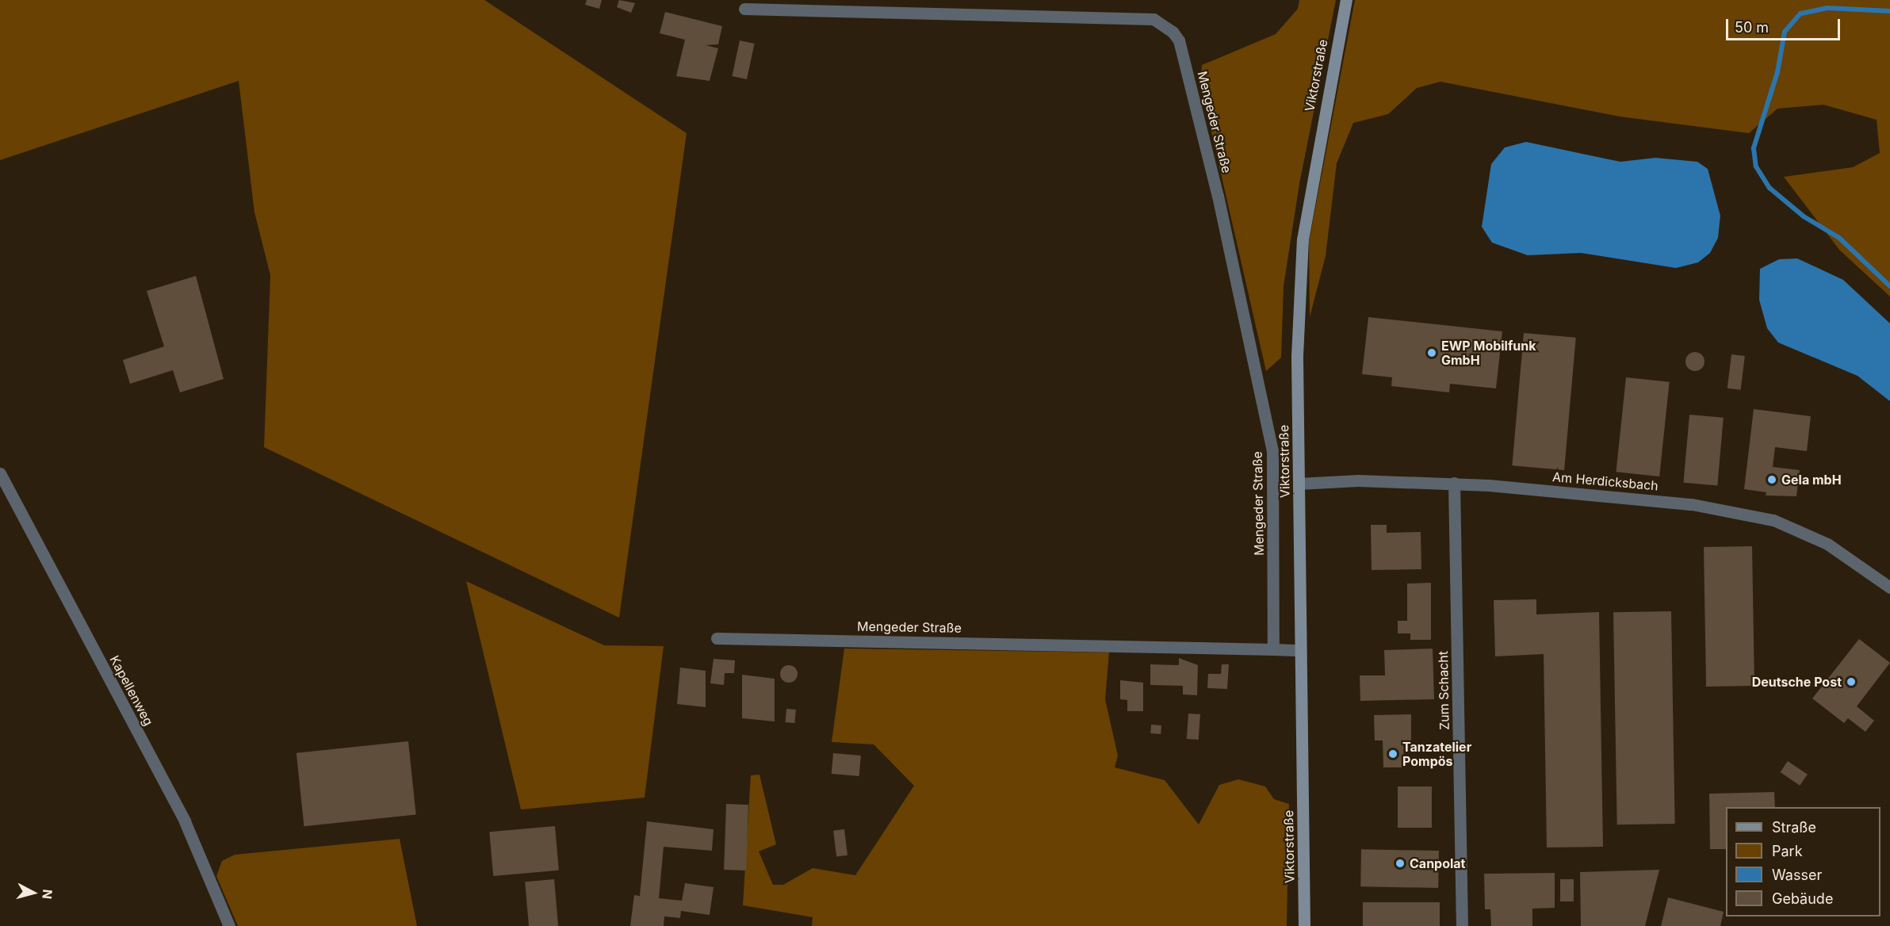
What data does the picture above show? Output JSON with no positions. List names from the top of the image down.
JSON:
{
  "streets": {
    "main road": ["Viktorstraße"],
    "street": [
      "Mengeder Straße",
      "Am Herdicksbach",
      "Kapellenweg",
      "Zum Schacht"
    ]
  },
  "crossings": [
    ["Viktorstraße", "Mengeder Straße"],
    ["Viktorstraße", "Am Herdicksbach"],
    ["Am Herdicksbach", "Zum Schacht"]
  ],
  "places": [
    "EWP Mobilfunk GmbH",
    "Gela mbH",
    "Deutsche Post",
    "Tanzatelier Pompös",
    "Canpolat"
  ],
  "legend": [
    "Straße",
    "Park",
    "Wasser",
    "Gebäude"
  ],
  "scale_bar": "50 m",
  "north": "right"
}
